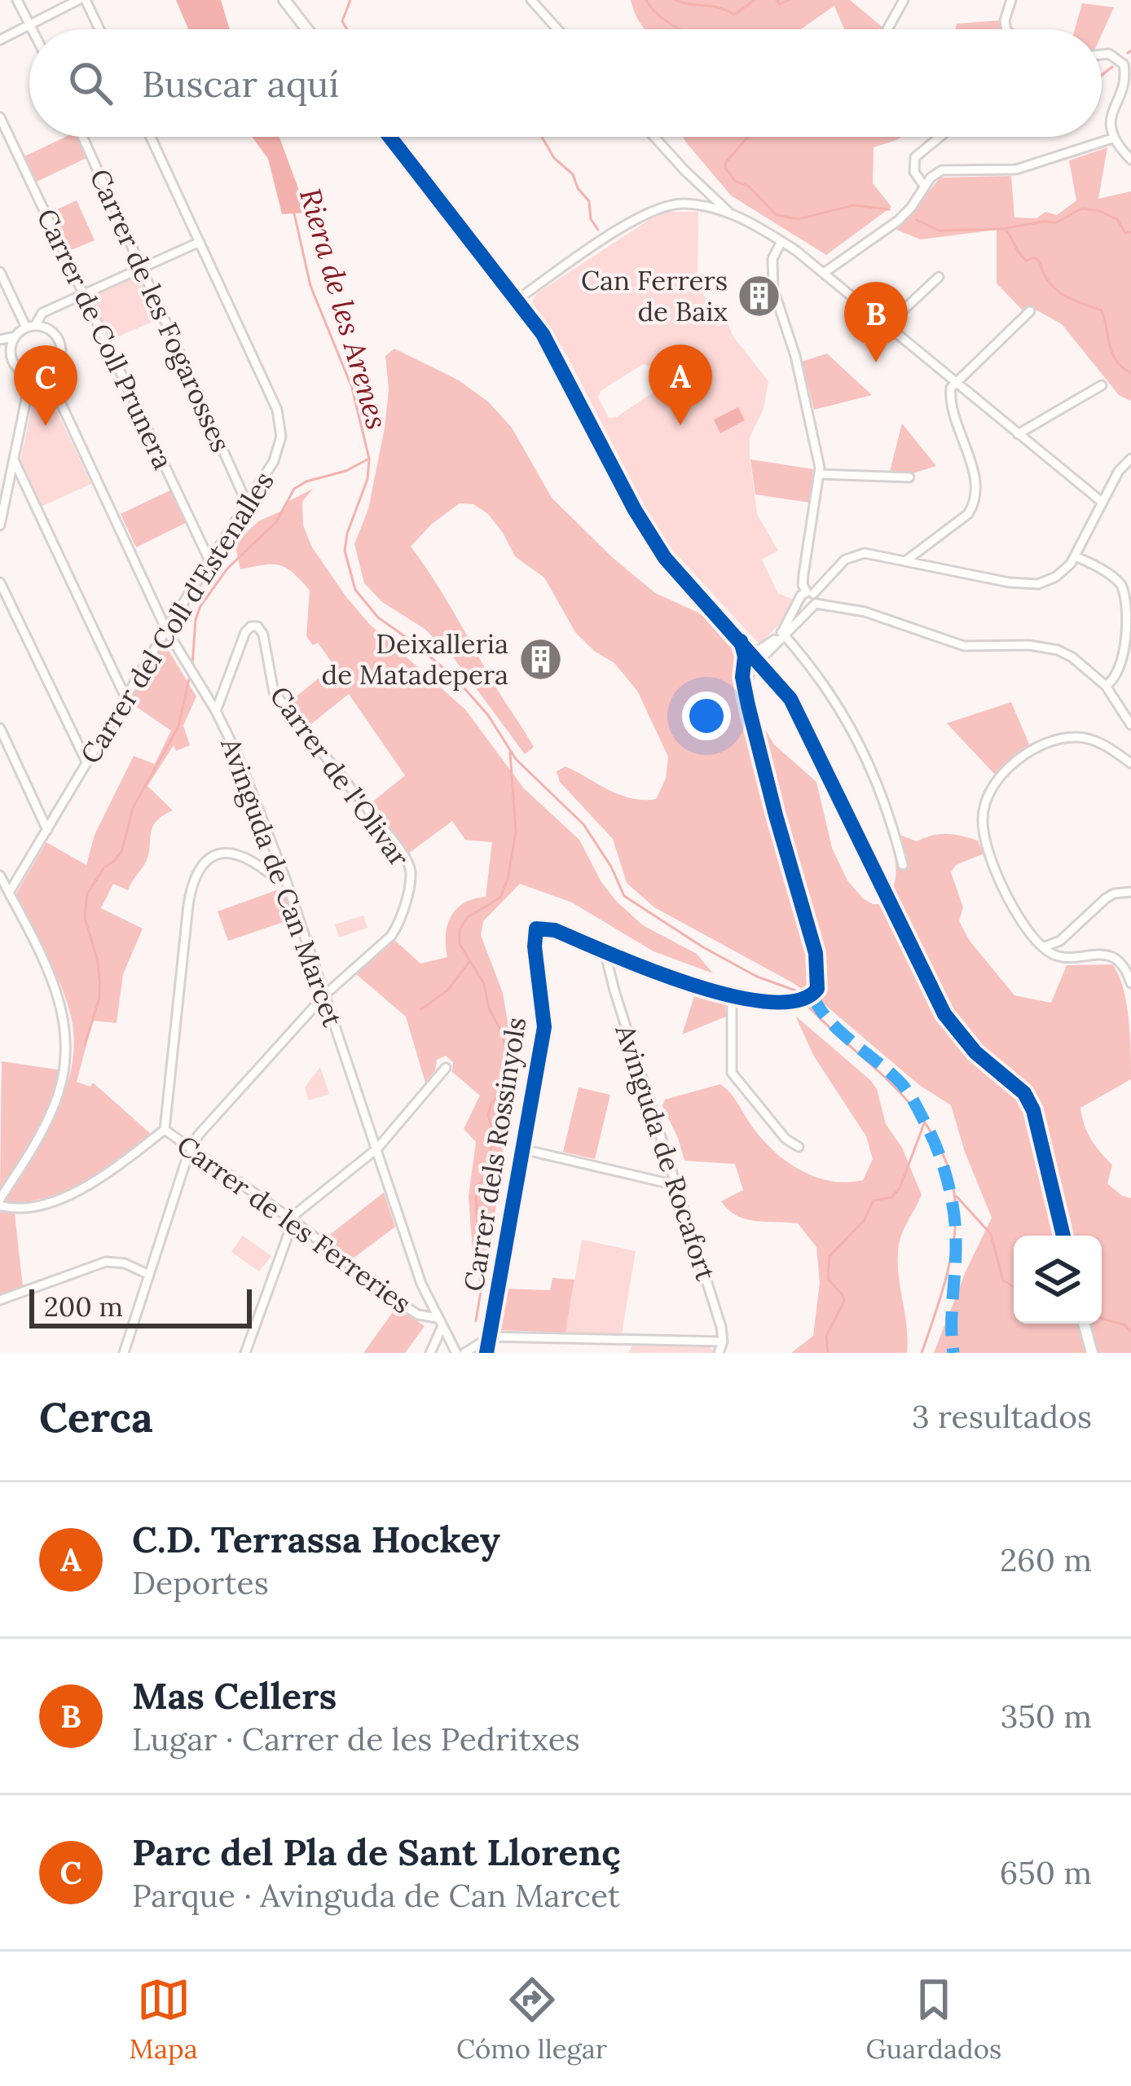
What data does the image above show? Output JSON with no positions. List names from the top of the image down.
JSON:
{
  "streets": {
    "street": [
      "Carrer de les Fogarosses",
      "Carrer de Coll Prunera",
      "Carrer del Coll d'Estenalles",
      "Carrer de l'Olivar",
      "Avinguda de Can Marcet",
      "Avinguda de Rocafort",
      "Carrer dels Rossinyols",
      "Carrer de les Ferreries"
    ]
  },
  "crossings": [
    ["Carrer de les Fogarosses", "Carrer del Coll d'Estenalles"],
    ["Carrer de Coll Prunera", "Carrer del Coll d'Estenalles"],
    ["Carrer del Coll d'Estenalles", "Avinguda de Can Marcet"],
    ["Carrer de l'Olivar", "Avinguda de Can Marcet"],
    ["Avinguda de Can Marcet", "Carrer de les Ferreries"],
    ["Avinguda de Rocafort", "Carrer dels Rossinyols"]
  ],
  "water": ["Riera de les Arenes"],
  "places": {
    "building": ["Can Ferrers de Baix", "Deixalleria de Matadepera"]
  },
  "scale_bar": "200 m",
  "page": {
    "search": "Buscar aquí",
    "pins": ["B", "A", "C"],
    "scale": "200 m",
    "heading": ["Cerca", "3 resultados"],
    "list": [
      {
        "mark": "A",
        "name": "C.D. Terrassa Hockey",
        "note": "Deportes",
        "value": "260 m"
      },
      {
        "mark": "B",
        "name": "Mas Cellers",
        "note": "Lugar · Carrer de les Pedritxes",
        "value": "350 m"
      },
      {
        "mark": "C",
        "name": "Parc del Pla de Sant Llorenç",
        "note": "Parque · Avinguda de Can Marcet",
        "value": "650 m"
      }
    ],
    "nav": ["Mapa", "Cómo llegar", "Guardados"]
  }
}
